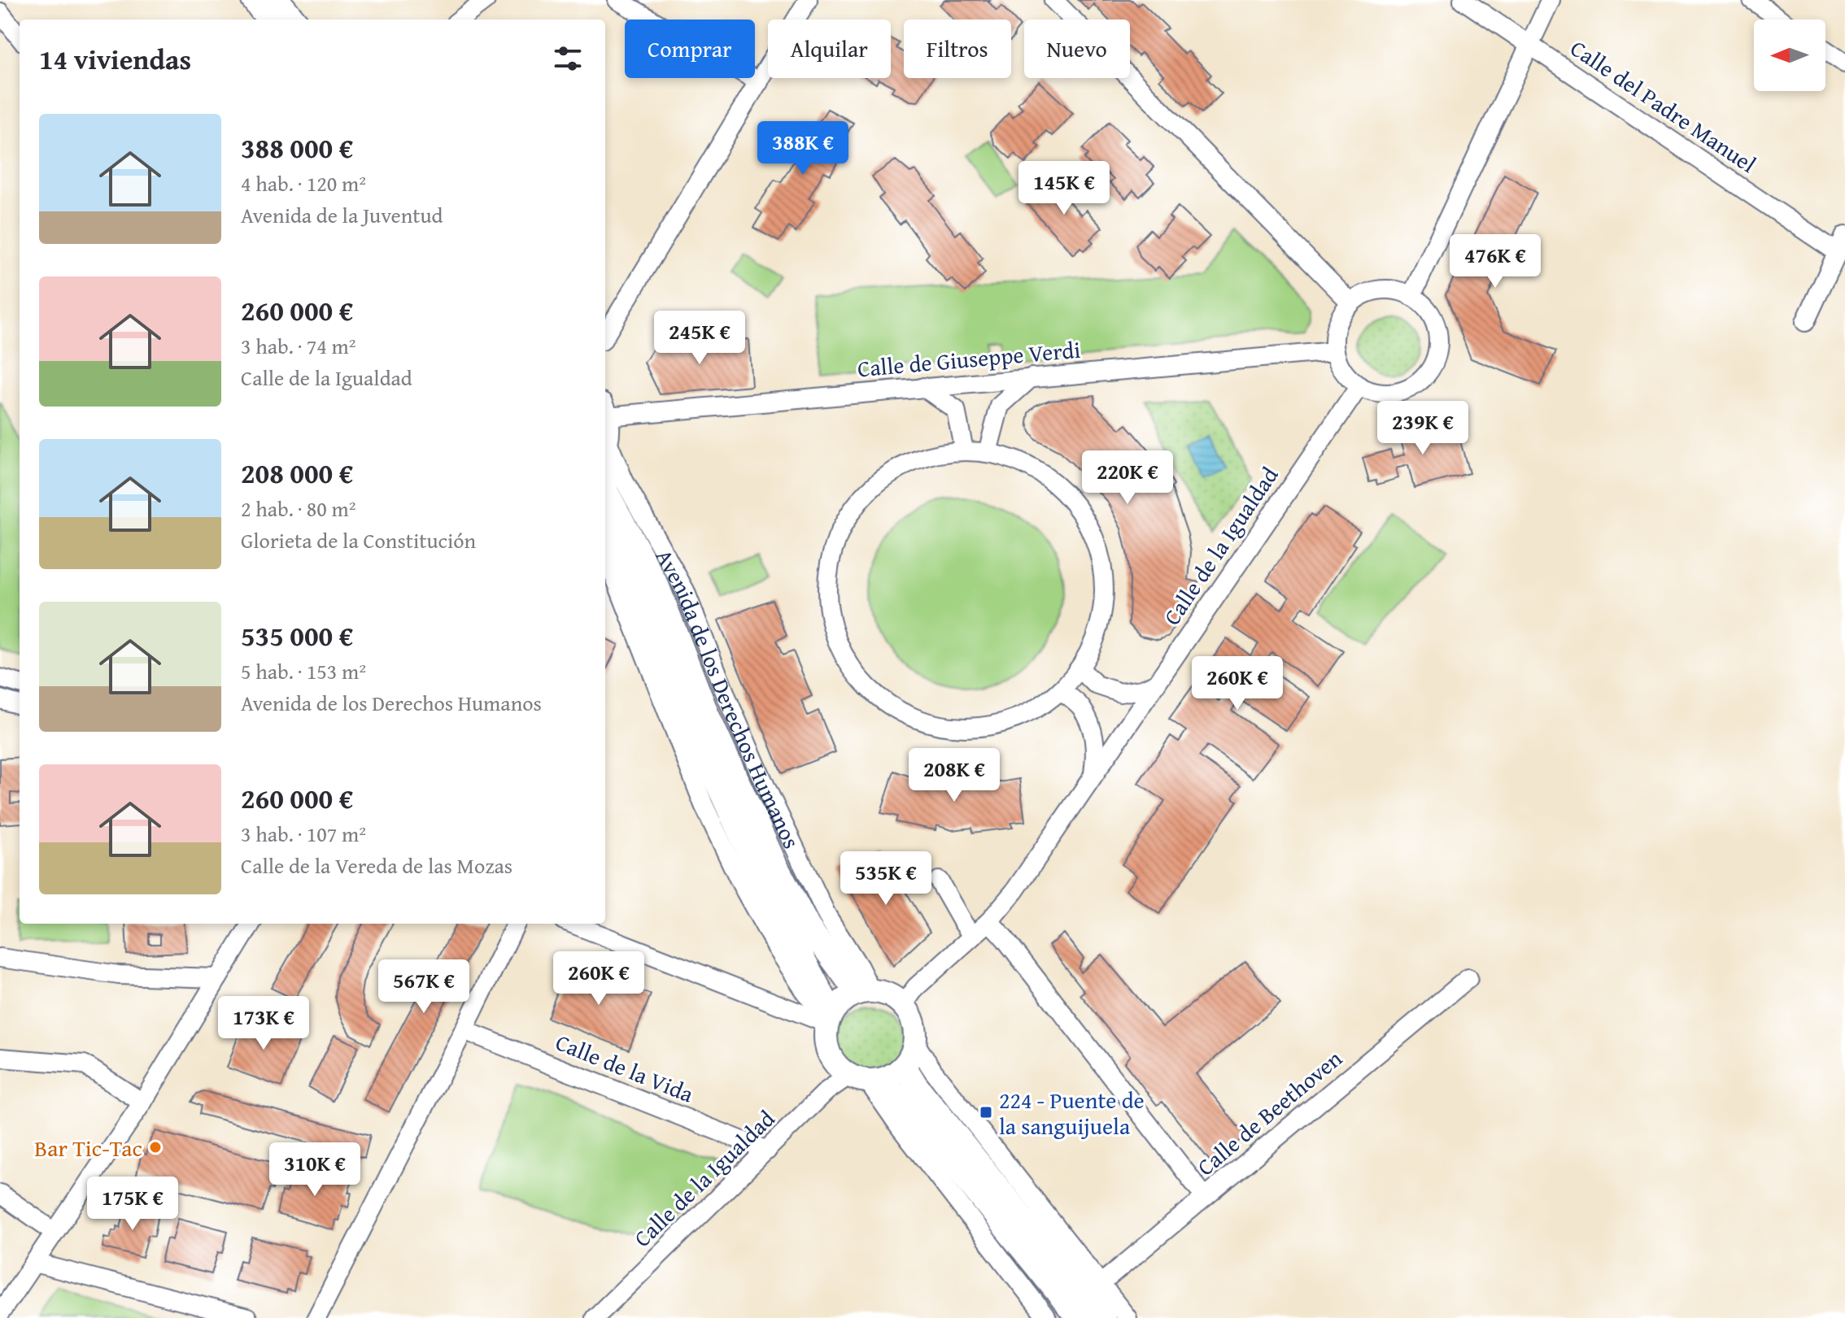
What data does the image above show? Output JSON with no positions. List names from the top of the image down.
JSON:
{
  "streets": {
    "main road": ["Avenida de los Derechos Humanos"],
    "street": [
      "Calle del Padre Manuel",
      "Calle de Giuseppe Verdi",
      "Calle de la Igualdad",
      "Calle de la Vida",
      "Calle de Beethoven"
    ]
  },
  "crossings": [
    ["Calle de Giuseppe Verdi", "Calle de la Igualdad"],
    ["Calle de la Igualdad", "Avenida de los Derechos Humanos"],
    ["Calle de la Igualdad", "Calle de la Vida"]
  ],
  "places": {
    "transit": ["224 - Puente de la sanguijuela"],
    "other": ["Bar Tic-Tac"]
  },
  "north": "left",
  "page": {
    "chip": [
      "Comprar",
      "Alquilar",
      "Filtros",
      "Nuevo"
    ],
    "heading": "14 viviendas",
    "list": [
      {
        "name": "388 000 €",
        "note": "4 hab. · 120 m² · Avenida de la Juventud"
      },
      {
        "name": "260 000 €",
        "note": "3 hab. · 74 m² · Calle de la Igualdad"
      },
      {
        "name": "208 000 €",
        "note": "2 hab. · 80 m² · Glorieta de la Constitución"
      },
      {
        "name": "535 000 €",
        "note": "5 hab. · 153 m² · Avenida de los Derechos Humanos"
      },
      {
        "name": "260 000 €",
        "note": "3 hab. · 107 m² · Calle de la Vereda de las Mozas"
      }
    ],
    "price": [
      "388K €",
      "145K €",
      "476K €",
      "245K €",
      "239K €",
      "220K €",
      "260K €",
      "208K €",
      "535K €",
      "260K €",
      "567K €",
      "173K €",
      "310K €",
      "175K €"
    ]
  }
}
